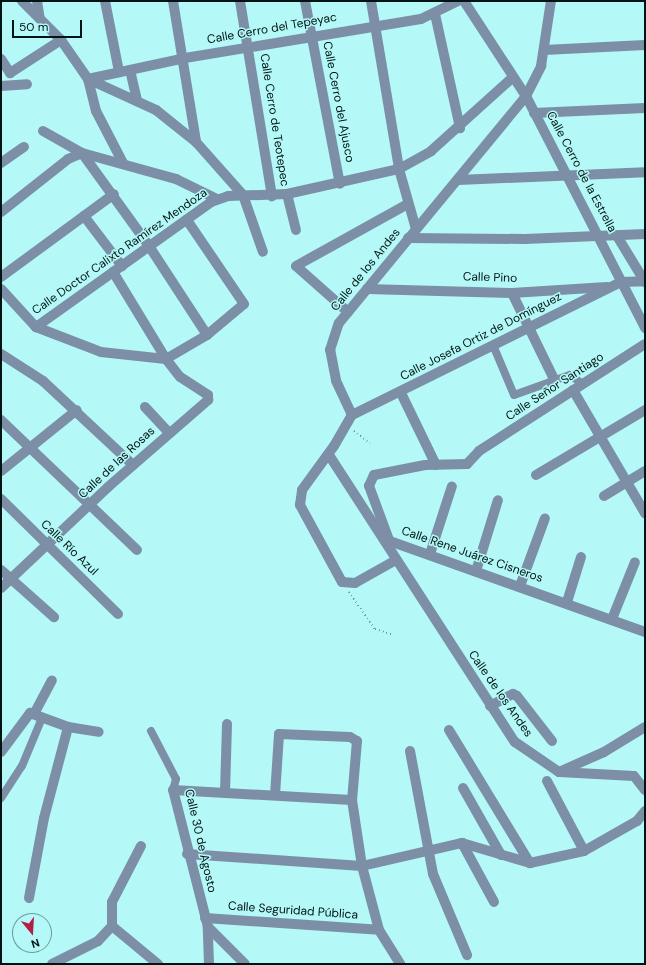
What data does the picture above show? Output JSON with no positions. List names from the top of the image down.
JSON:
{
  "streets": {
    "street": [
      "Calle Cerro del Tepeyac",
      "Calle Cerro del Ajusco",
      "Calle Cerro de Teotepec",
      "Calle Cerro de la Estrella",
      "Calle Doctor Calixto Ramírez Mendoza",
      "Calle de los Andes",
      "Calle Pino",
      "Calle Josefa Ortiz de Domínguez",
      "Calle Señor Santiago",
      "Calle de las Rosas",
      "Calle Río Azul",
      "Calle Rene Juárez Cisneros",
      "Calle 30 de Agosto",
      "Calle Seguridad Pública"
    ]
  },
  "crossings": [
    ["Calle Cerro del Tepeyac", "Calle Cerro del Ajusco"],
    ["Calle Cerro del Tepeyac", "Calle Cerro de Teotepec"],
    ["Calle Cerro de la Estrella", "Calle de los Andes"],
    ["Calle Cerro de la Estrella", "Calle Josefa Ortiz de Domínguez"],
    ["Calle de los Andes", "Calle Pino"],
    ["Calle de los Andes", "Calle Josefa Ortiz de Domínguez"],
    ["Calle de los Andes", "Calle Señor Santiago"],
    ["Calle de los Andes", "Calle Rene Juárez Cisneros"],
    ["Calle Pino", "Calle Josefa Ortiz de Domínguez"],
    ["Calle Señor Santiago", "Calle Rene Juárez Cisneros"],
    ["Calle de las Rosas", "Calle Río Azul"],
    ["Calle 30 de Agosto", "Calle Seguridad Pública"]
  ],
  "scale_bar": "50 m",
  "north": "bottom"
}
